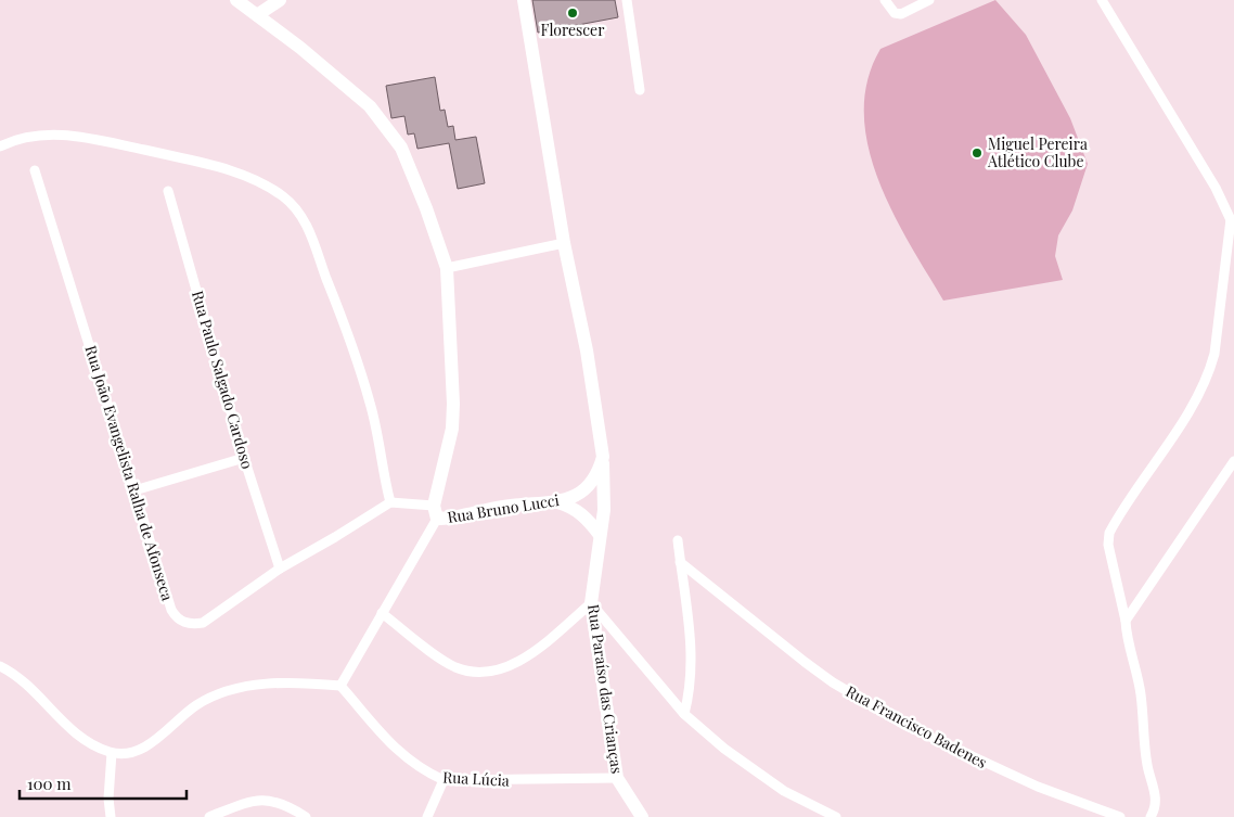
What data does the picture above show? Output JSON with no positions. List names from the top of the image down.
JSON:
{
  "streets": {
    "street": [
      "Rua Paulo Salgado Cardoso",
      "Rua João Evangelista Ralha de Afonseca",
      "Rua Bruno Lucci",
      "Rua Paraíso das Crianças",
      "Rua Francisco Badenes",
      "Rua Lúcia"
    ]
  },
  "crossings": [
    ["Rua Paulo Salgado Cardoso", "Rua João Evangelista Ralha de Afonseca"],
    ["Rua Bruno Lucci", "Rua Paraíso das Crianças"],
    ["Rua Bruno Lucci", "Rua Lúcia"],
    ["Rua Paraíso das Crianças", "Rua Lúcia"]
  ],
  "places": ["Florescer", "Miguel Pereira Atlético Clube"],
  "scale_bar": "100 m"
}
